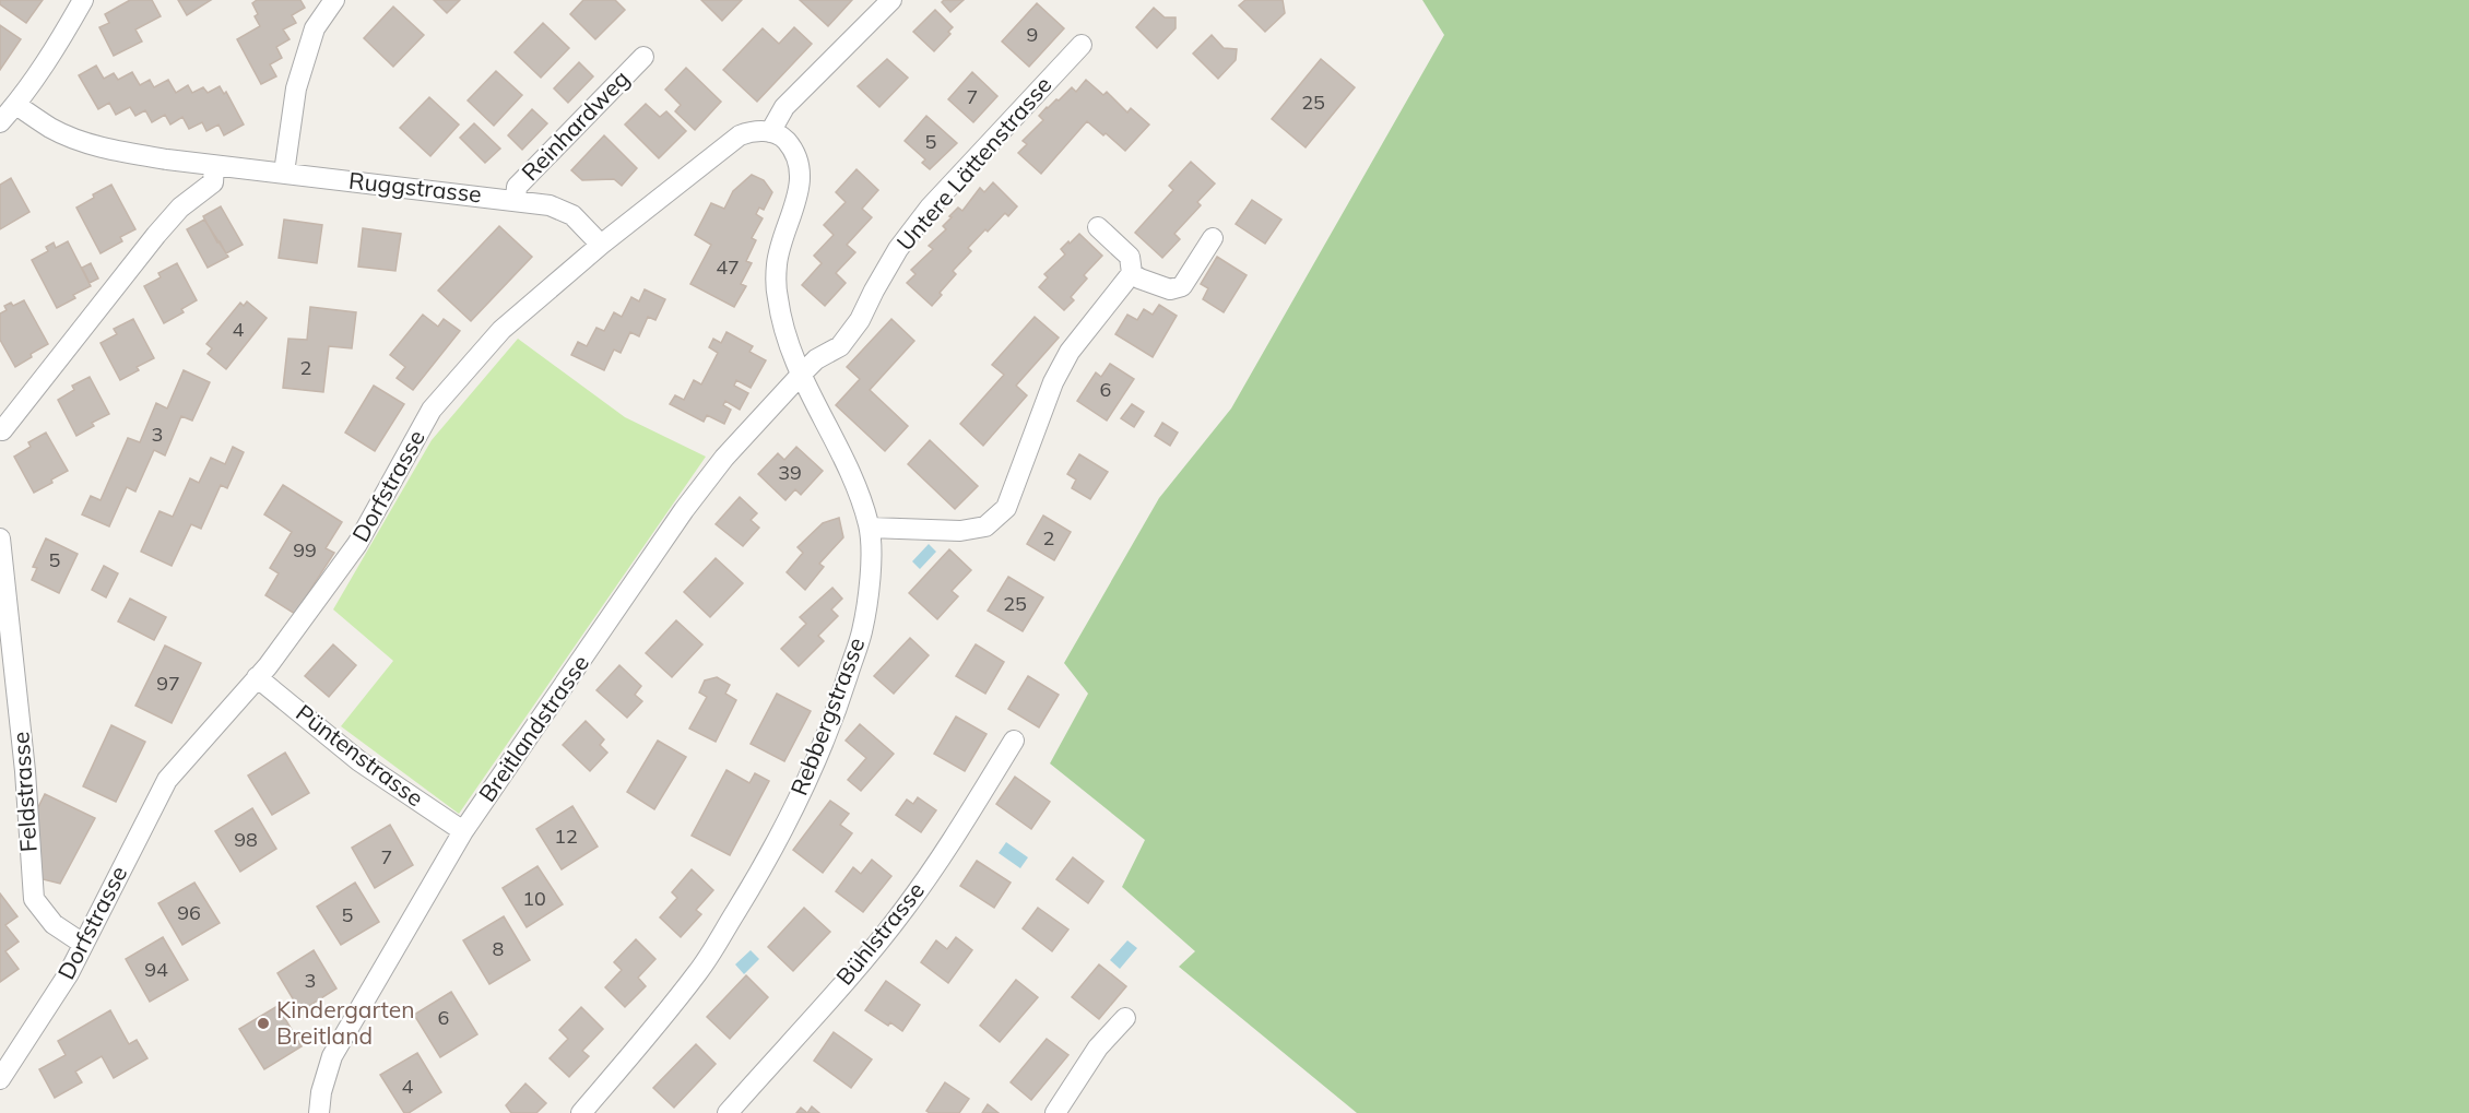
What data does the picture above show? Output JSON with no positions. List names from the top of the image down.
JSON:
{
  "streets": {
    "street": [
      "Reinhardweg",
      "Untere Lättenstrasse",
      "Ruggstrasse",
      "Dorfstrasse",
      "Rebbergstrasse",
      "Breitlandstrasse",
      "Püntenstrasse",
      "Feldstrasse",
      "Bühlstrasse"
    ]
  },
  "crossings": [
    ["Reinhardweg", "Ruggstrasse"],
    ["Untere Lättenstrasse", "Rebbergstrasse"],
    ["Untere Lättenstrasse", "Breitlandstrasse"],
    ["Ruggstrasse", "Dorfstrasse"],
    ["Dorfstrasse", "Rebbergstrasse"],
    ["Dorfstrasse", "Püntenstrasse"],
    ["Dorfstrasse", "Feldstrasse"],
    ["Rebbergstrasse", "Breitlandstrasse"],
    ["Breitlandstrasse", "Püntenstrasse"]
  ],
  "places": ["Kindergarten Breitland"],
  "house_numbers": [
    "9",
    "7",
    "25",
    "5",
    "47",
    "4",
    "2",
    "6",
    "3",
    "39",
    "2",
    "99",
    "5",
    "25",
    "97",
    "12",
    "98",
    "7",
    "10",
    "96",
    "5",
    "8",
    "94",
    "3",
    "6",
    "4"
  ]
}
